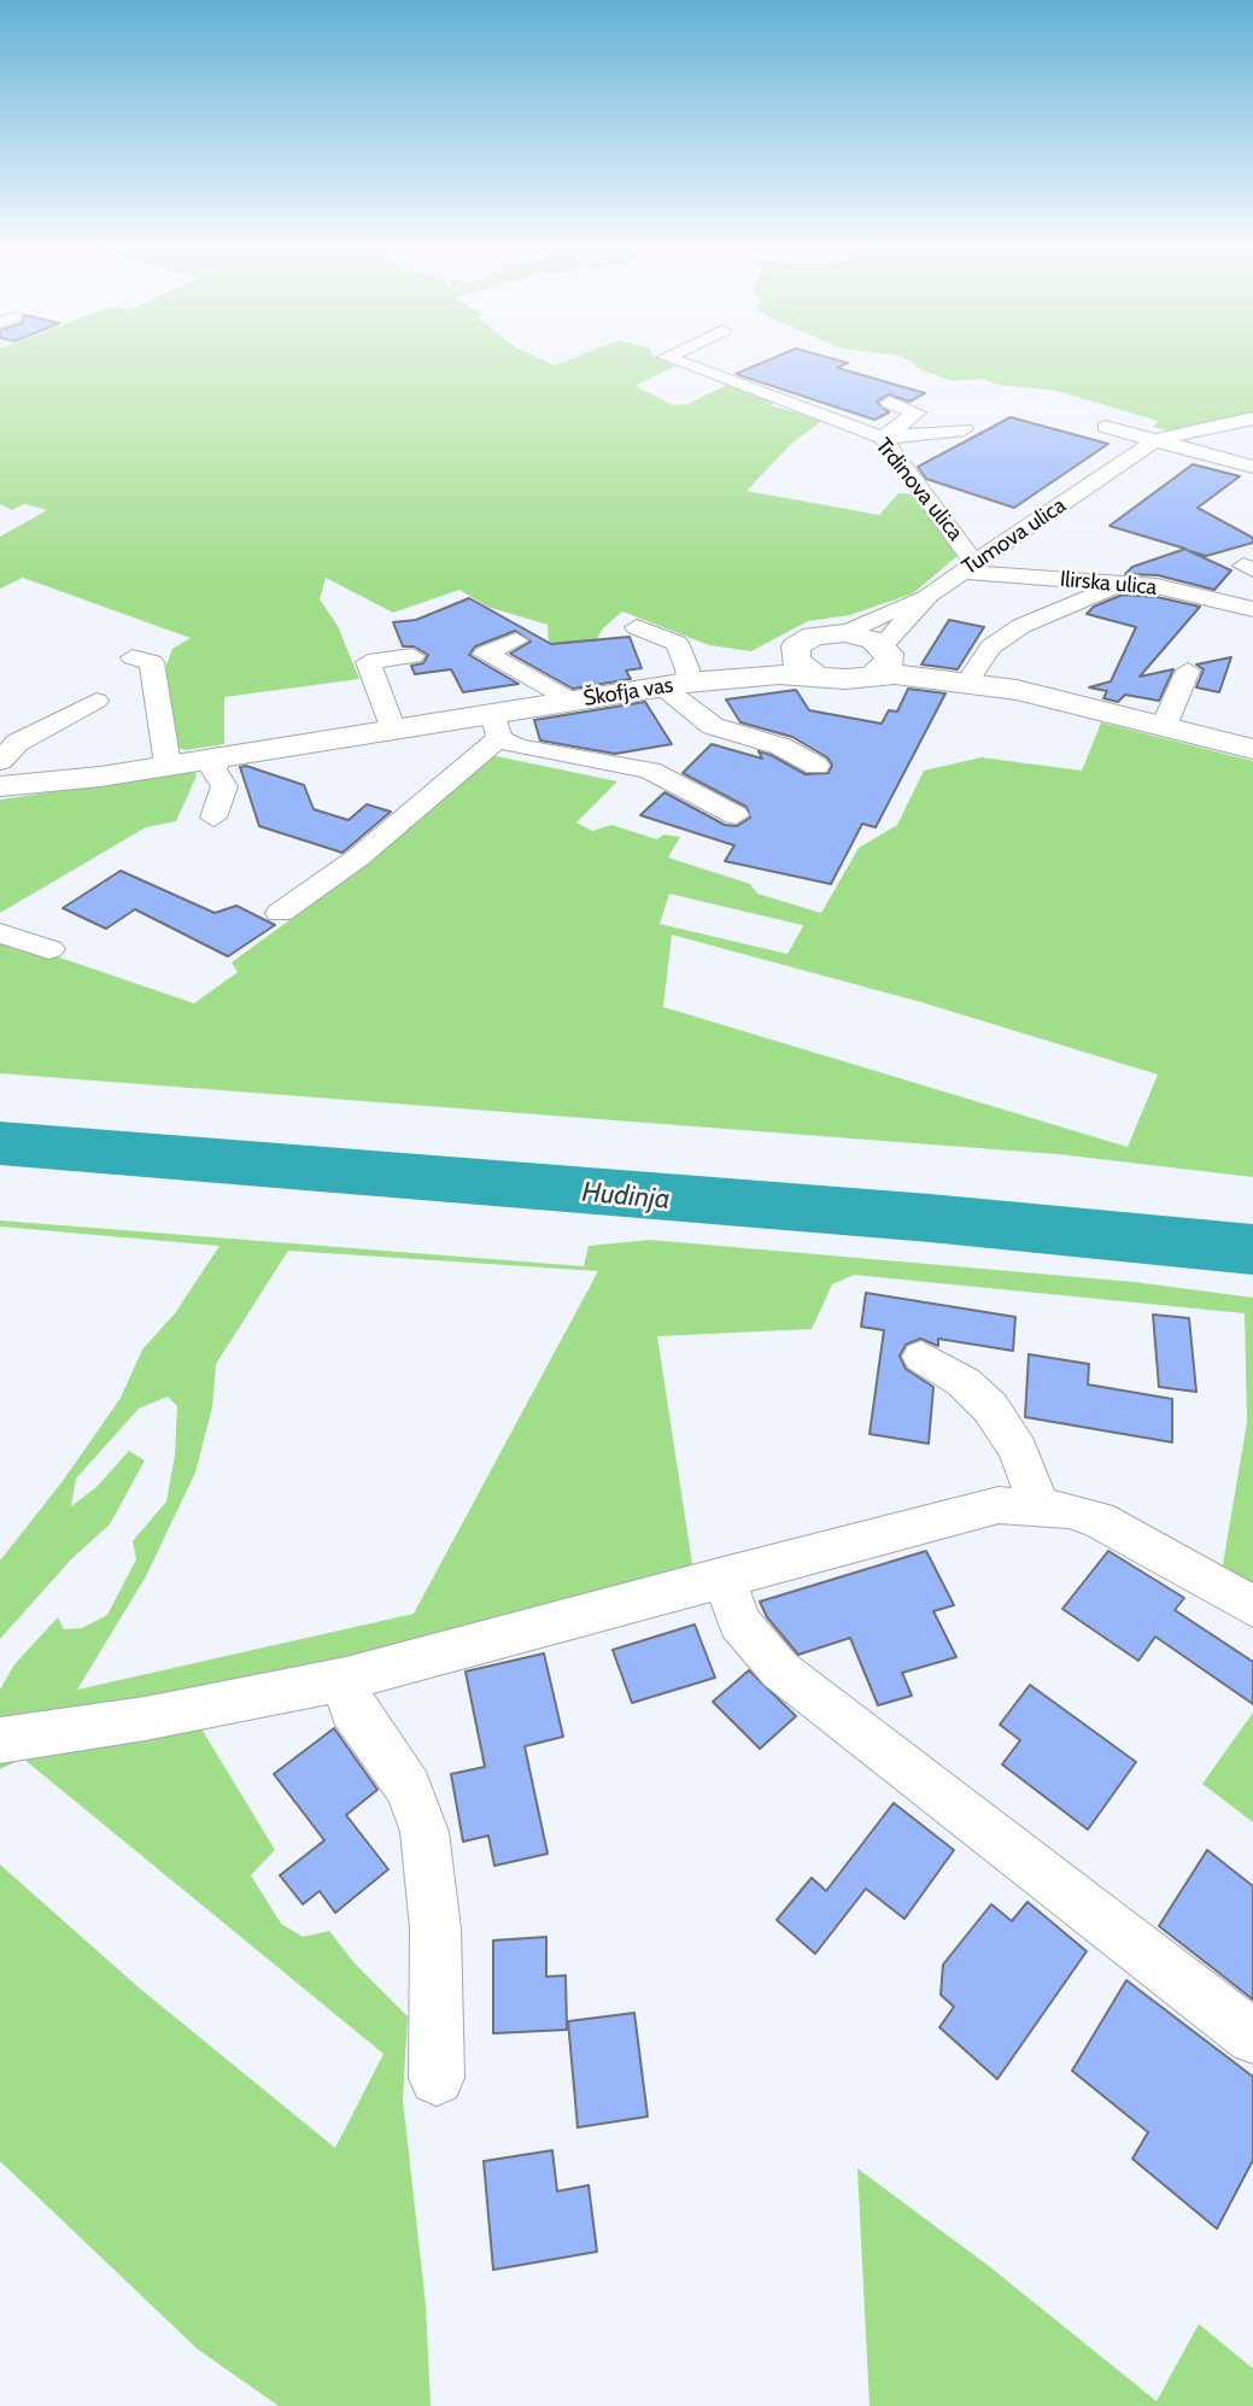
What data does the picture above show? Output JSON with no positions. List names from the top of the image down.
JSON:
{
  "streets": {
    "main road": ["Škofja vas"],
    "street": ["Trdinova ulica", "Tumova ulica", "Ilirska ulica"]
  },
  "crossings": [
    ["Trdinova ulica", "Tumova ulica"],
    ["Trdinova ulica", "Ilirska ulica"],
    ["Tumova ulica", "Ilirska ulica"],
    ["Tumova ulica", "Škofja vas"]
  ],
  "water": ["Hudinja"]
}
